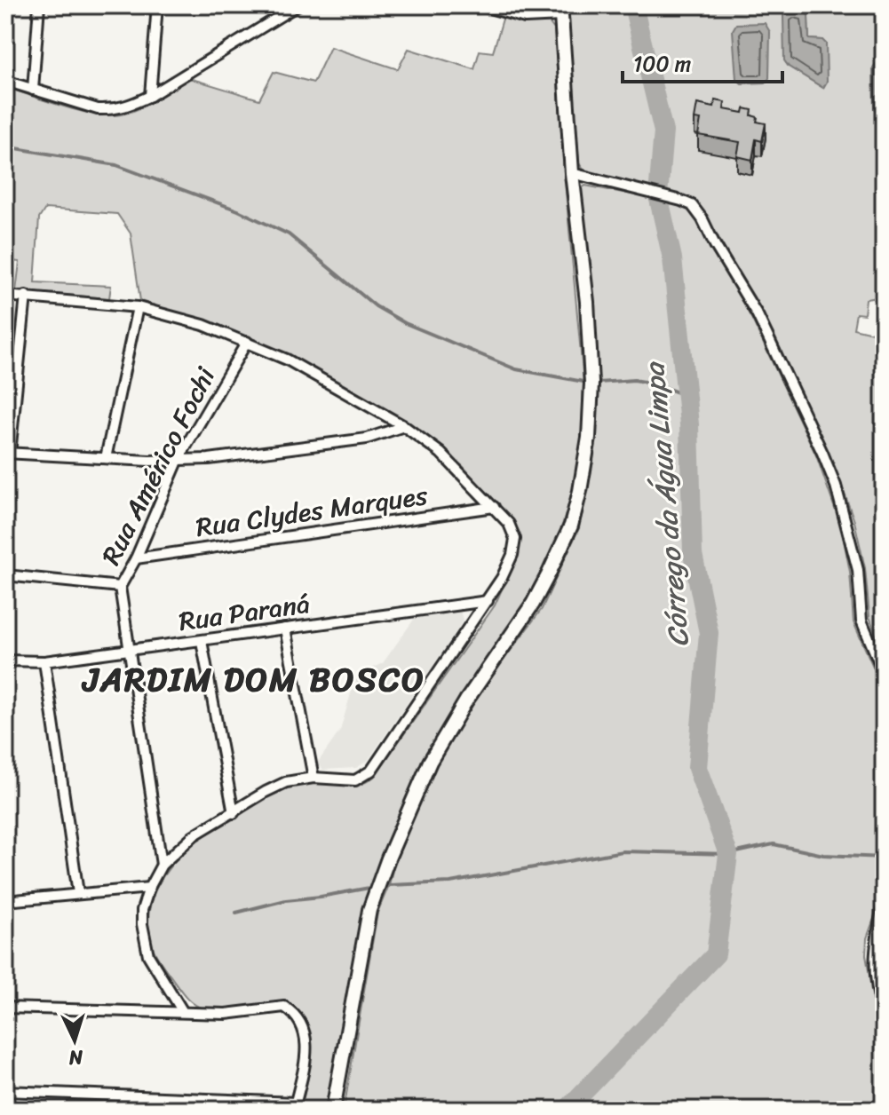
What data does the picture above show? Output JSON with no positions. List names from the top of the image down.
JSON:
{
  "streets": {
    "street": ["Rua Américo Fochi", "Rua Clydes Marques", "Rua Paraná"]
  },
  "crossings": [
    ["Rua Américo Fochi", "Rua Clydes Marques"],
    ["Rua Américo Fochi", "Rua Paraná"]
  ],
  "districts": ["JARDIM DOM BOSCO"],
  "water": ["Córrego da Água Limpa"],
  "scale_bar": "100 m",
  "north": "bottom"
}
